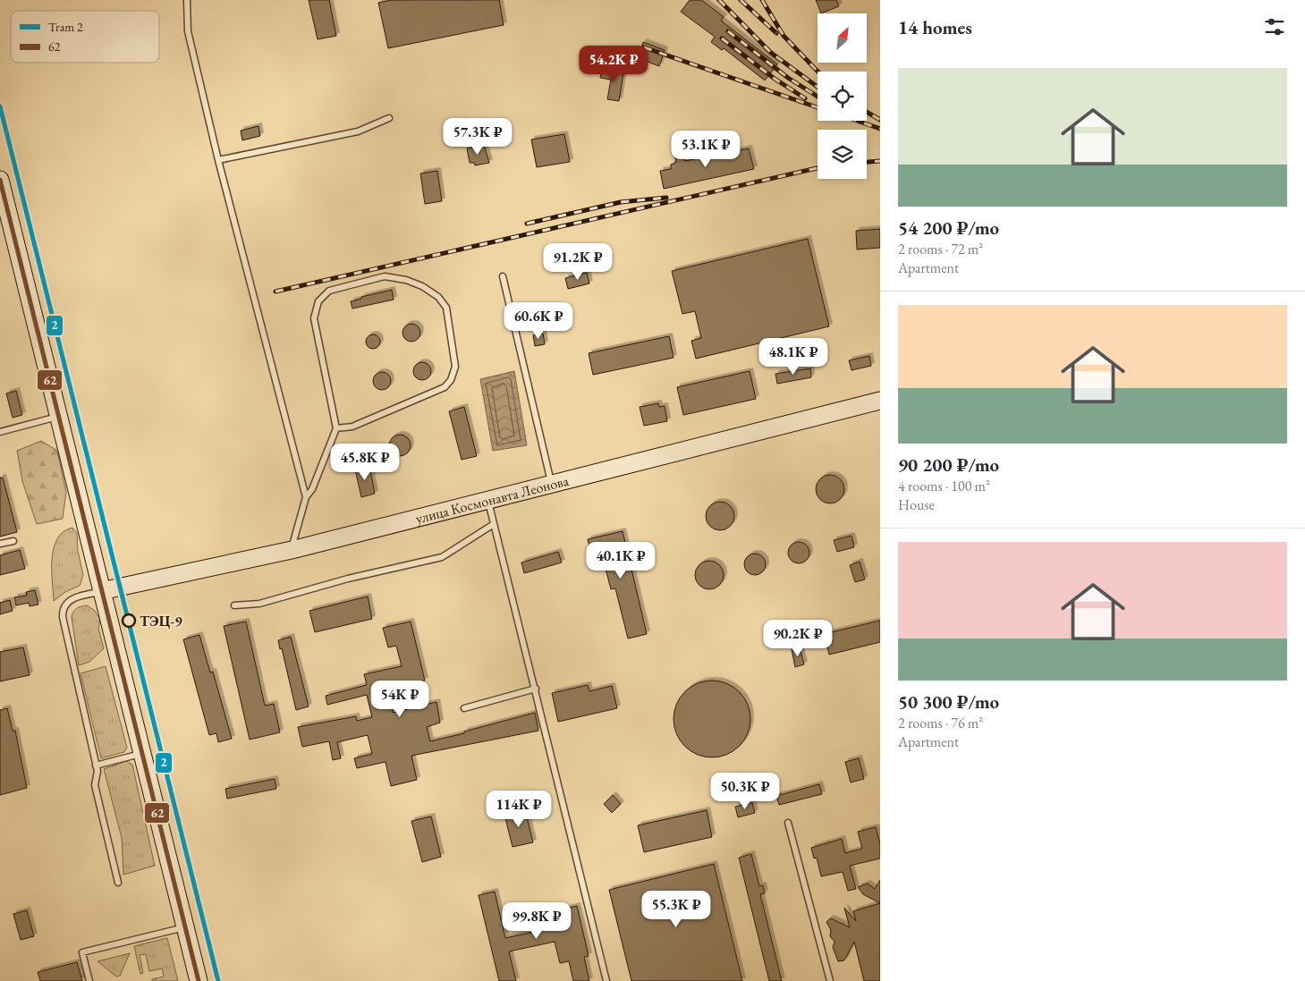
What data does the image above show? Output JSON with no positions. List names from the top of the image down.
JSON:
{
  "streets": {
    "street": ["улица Космонавта Леонова"]
  },
  "places": ["ТЭЦ-9"],
  "lines": ["tram line 2", "transit line 62"],
  "legend": ["Tram 2", "62"],
  "north": "top right",
  "page": {
    "heading": "14 homes",
    "price": [
      "54.2K ₽",
      "57.3K ₽",
      "53.1K ₽",
      "91.2K ₽",
      "60.6K ₽",
      "48.1K ₽",
      "45.8K ₽",
      "40.1K ₽",
      "90.2K ₽",
      "54K ₽",
      "50.3K ₽",
      "114K ₽",
      "55.3K ₽",
      "99.8K ₽"
    ],
    "list": [
      {
        "name": "54 200 ₽/mo",
        "note": "2 rooms · 72 m² · Apartment"
      },
      {
        "name": "90 200 ₽/mo",
        "note": "4 rooms · 100 m² · House"
      },
      {
        "name": "50 300 ₽/mo",
        "note": "2 rooms · 76 m² · Apartment"
      }
    ]
  }
}
